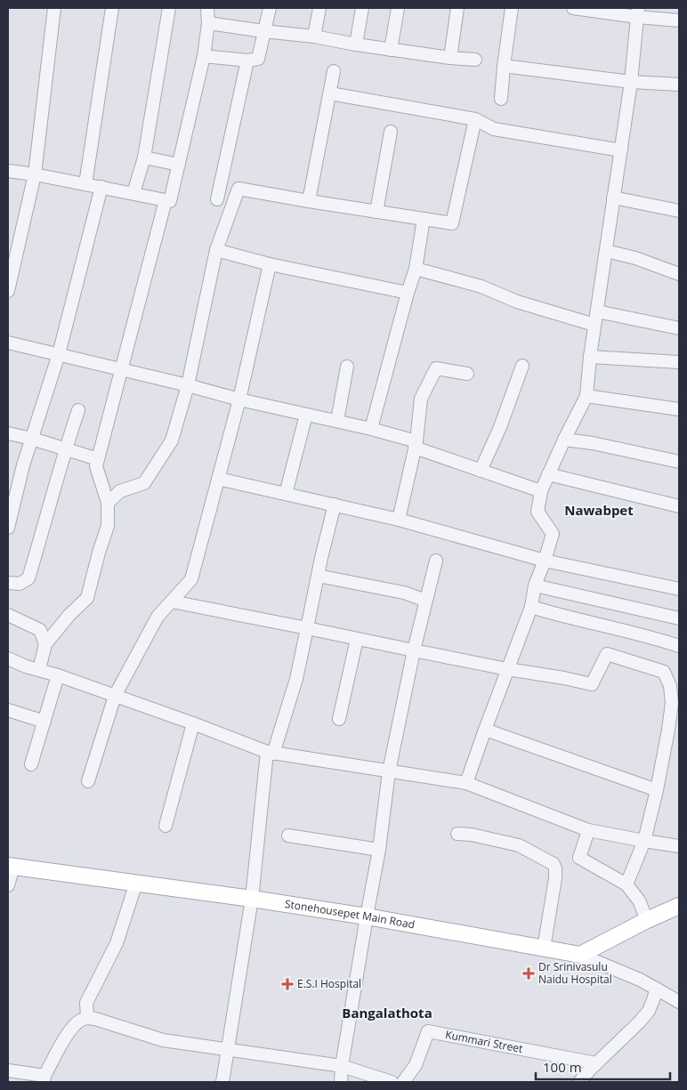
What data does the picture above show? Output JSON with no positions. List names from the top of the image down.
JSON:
{
  "streets": {
    "main road": ["Stonehousepet Main Road"],
    "street": ["Kummari Street"]
  },
  "districts": ["Nawabpet", "Bangalathota"],
  "places": {
    "health": ["Dr Srinivasulu Naidu Hospital", "E.S.I Hospital"]
  },
  "scale_bar": "100 m"
}
